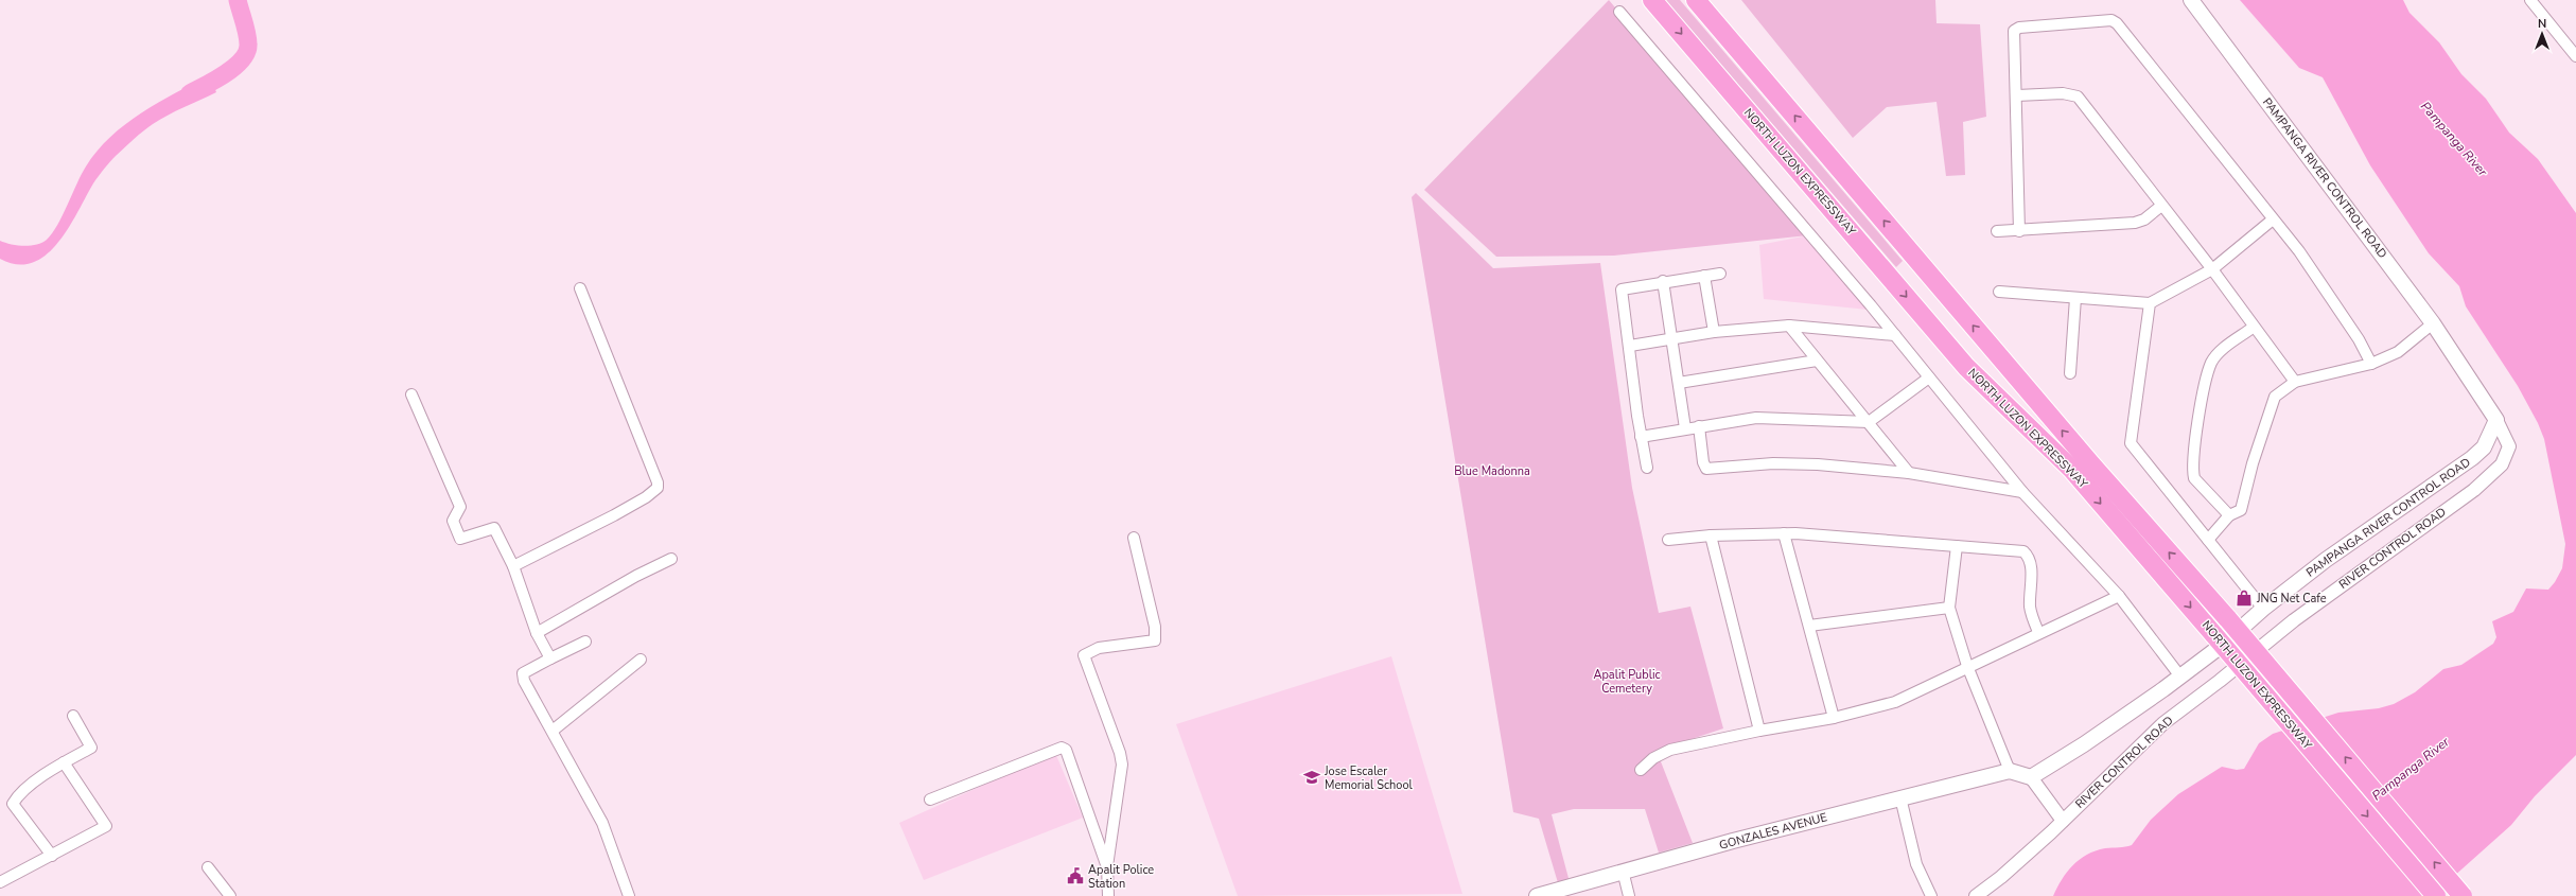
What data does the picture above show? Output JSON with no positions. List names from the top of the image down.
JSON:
{
  "streets": {
    "highway": ["NORTH LUZON EXPRESSWAY"],
    "main road": ["PAMPANGA RIVER CONTROL ROAD", "GONZALES AVENUE"],
    "street": ["RIVER CONTROL ROAD"]
  },
  "crossings": [
    ["PAMPANGA RIVER CONTROL ROAD", "RIVER CONTROL ROAD"]
  ],
  "water": ["Pampanga River"],
  "parks": ["Blue Madonna", "Apalit Public Cemetery"],
  "places": {
    "shop": ["JNG Net Cafe"],
    "school or university": ["Jose Escaler Memorial School"],
    "public building": ["Apalit Police Station"]
  },
  "north": "top"
}
